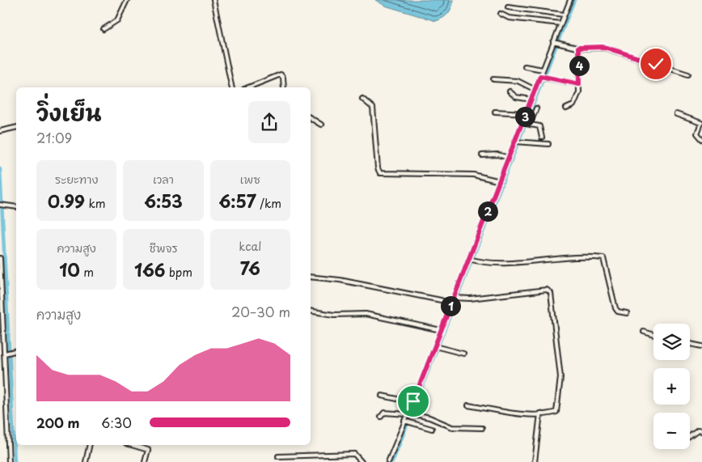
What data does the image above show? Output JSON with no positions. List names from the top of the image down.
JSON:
{
  "page": {
    "pins": [
      "4",
      "3",
      "2",
      "1"
    ],
    "heading": ["วิ่งเย็น", "21:09"],
    "stats": [
      ["ระยะทาง", "0.99 km"],
      ["เวลา", "6:53"],
      ["เพซ", "6:57 /km"],
      ["ความสูง", "10 m"],
      ["ชีพจร", "166 bpm"],
      ["kcal", "76"]
    ],
    "chart": ["ความสูง", "20–30 m"],
    "map_buttons": ["+", "−"],
    "list": [
      {
        "name": "200 m",
        "note": "6:30"
      }
    ]
  }
}
